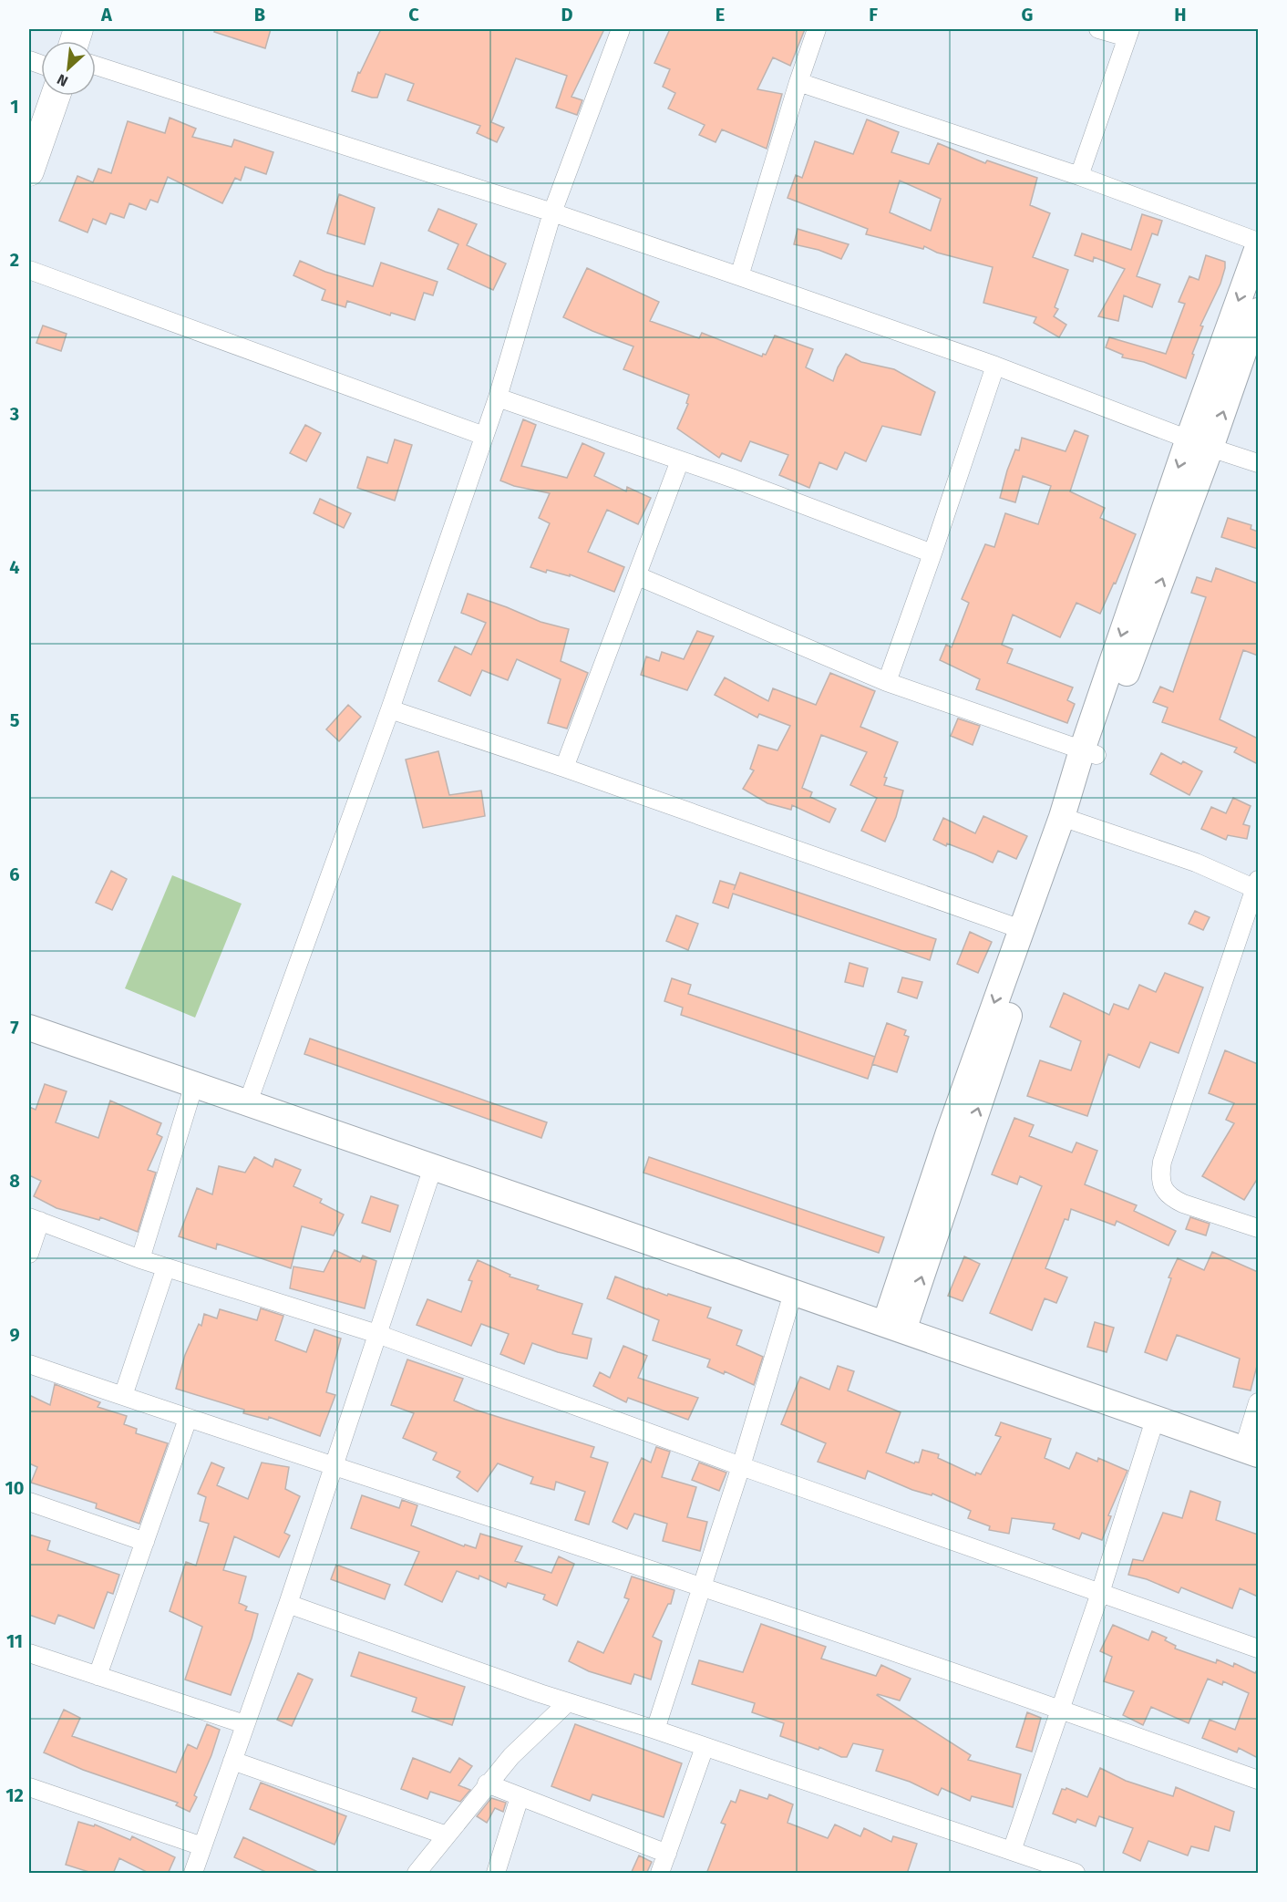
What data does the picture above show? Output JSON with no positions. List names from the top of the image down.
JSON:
{
  "north": "bottom left",
  "grid": {
    "columns": [
      "A",
      "B",
      "C",
      "D",
      "E",
      "F",
      "G",
      "H"
    ],
    "rows": [
      "1",
      "2",
      "3",
      "4",
      "5",
      "6",
      "7",
      "8",
      "9",
      "10",
      "11",
      "12"
    ]
  }
}
